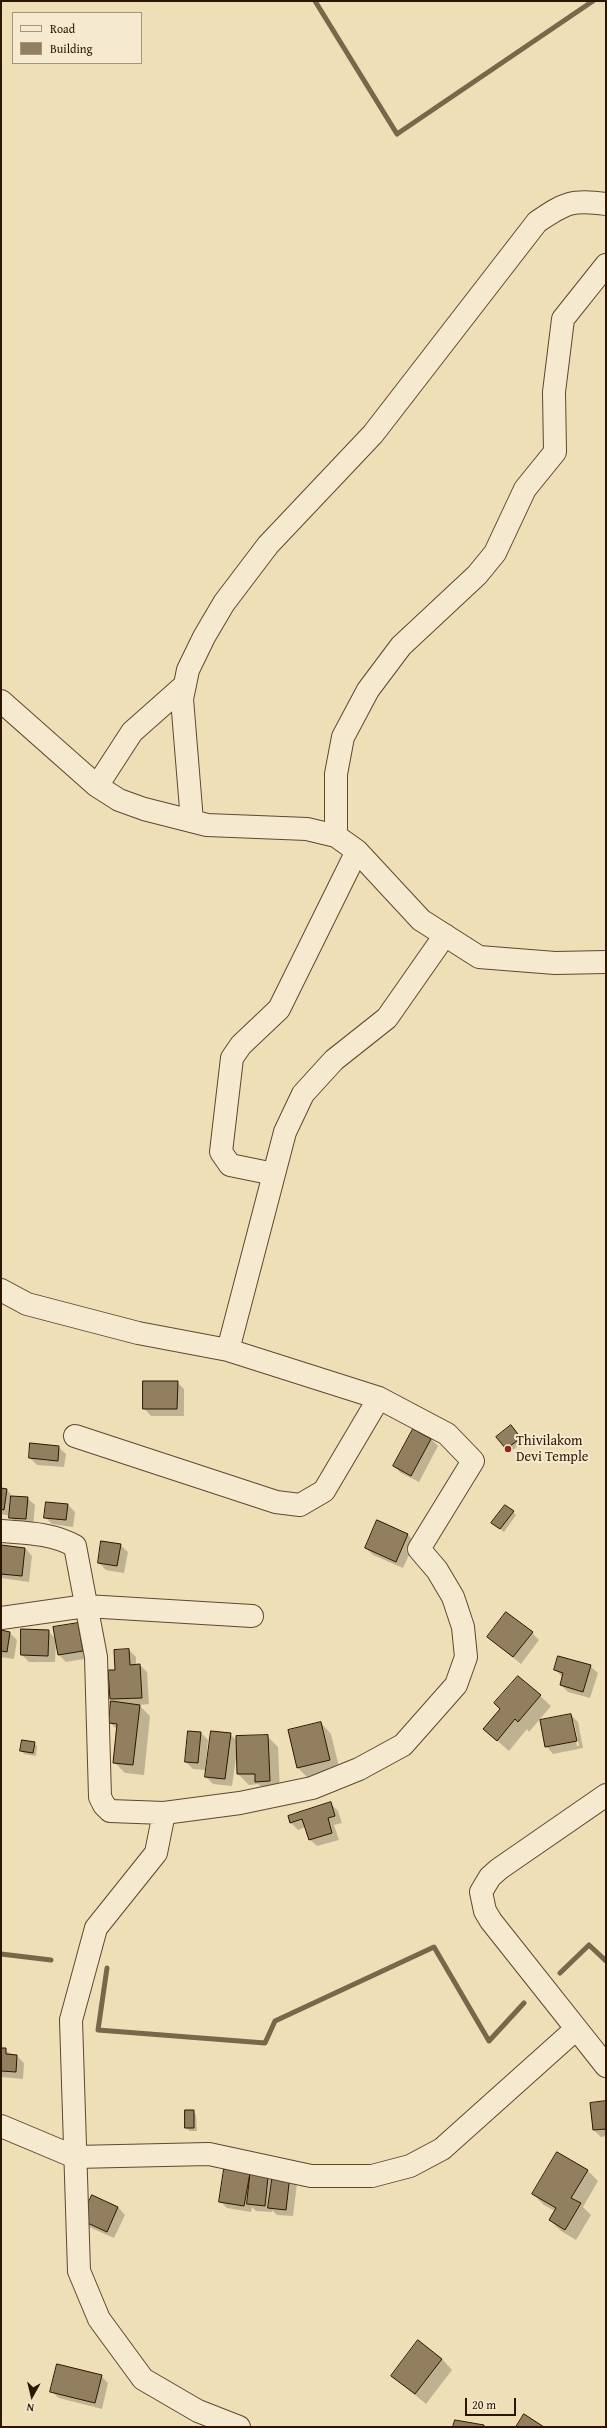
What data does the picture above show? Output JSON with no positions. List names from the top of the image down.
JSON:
{
  "places": ["Thivilakom Devi Temple"],
  "legend": ["Road", "Building"],
  "scale_bar": "20 m",
  "north": "bottom"
}
